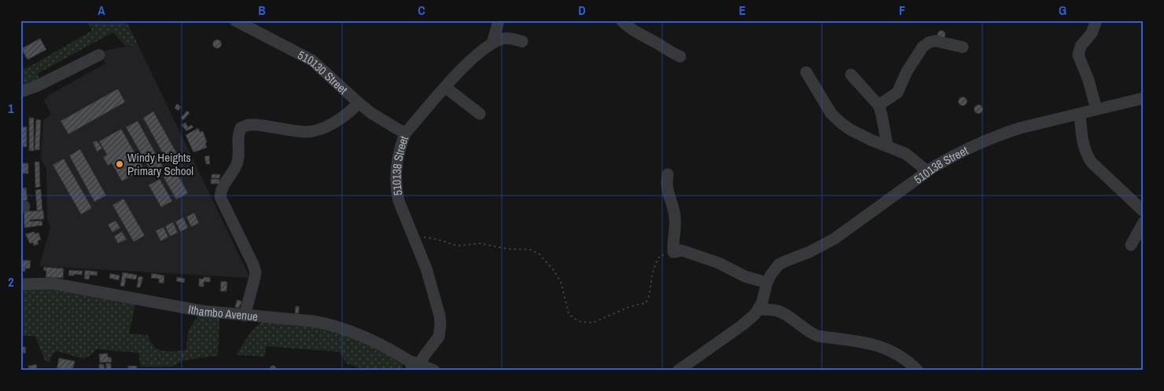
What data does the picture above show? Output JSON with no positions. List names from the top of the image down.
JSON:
{
  "streets": {
    "street": ["510130 Street", "510138 Street", "Ithambo Avenue"]
  },
  "crossings": [
    ["510130 Street", "510138 Street"],
    ["510138 Street", "Ithambo Avenue"]
  ],
  "places": ["Windy Heights Primary School"],
  "grid": {
    "columns": [
      "A",
      "B",
      "C",
      "D",
      "E",
      "F",
      "G"
    ],
    "rows": ["1", "2"]
  }
}
